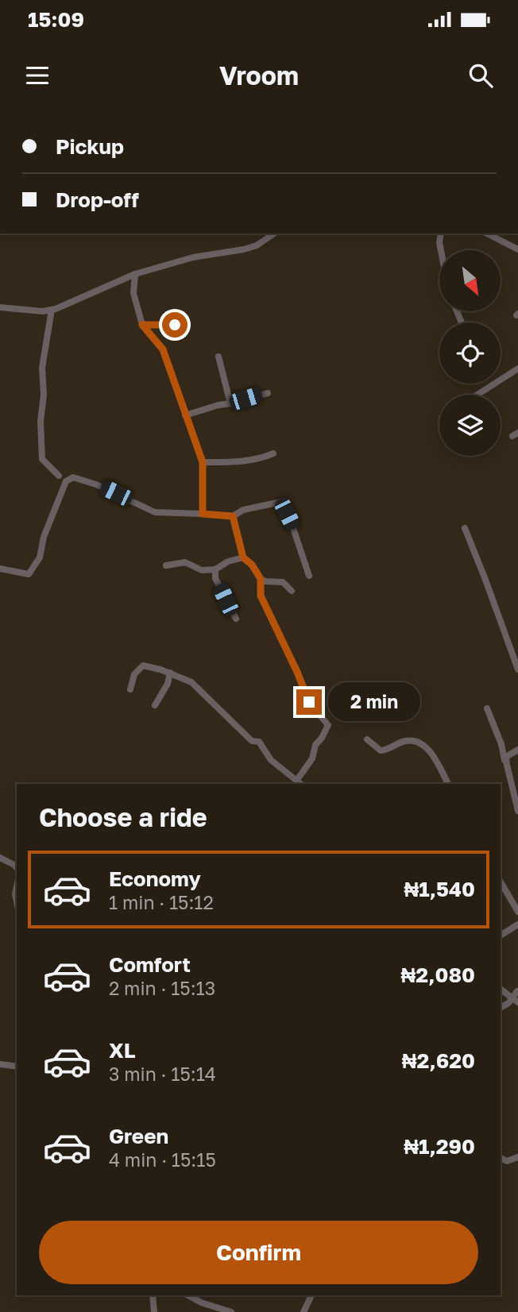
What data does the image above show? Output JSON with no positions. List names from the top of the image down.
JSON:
{
  "north": "bottom right",
  "page": {
    "status": "15:09",
    "header": "Vroom",
    "banner": ["Pickup", "Drop-off"],
    "bubble": "2 min",
    "heading": "Choose a ride",
    "list": [
      {
        "name": "Economy",
        "note": "1 min · 15:12",
        "value": "₦1,540"
      },
      {
        "name": "Comfort",
        "note": "2 min · 15:13",
        "value": "₦2,080"
      },
      {
        "name": "XL",
        "note": "3 min · 15:14",
        "value": "₦2,620"
      },
      {
        "name": "Green",
        "note": "4 min · 15:15",
        "value": "₦1,290"
      }
    ],
    "buttons": "Confirm"
  }
}
